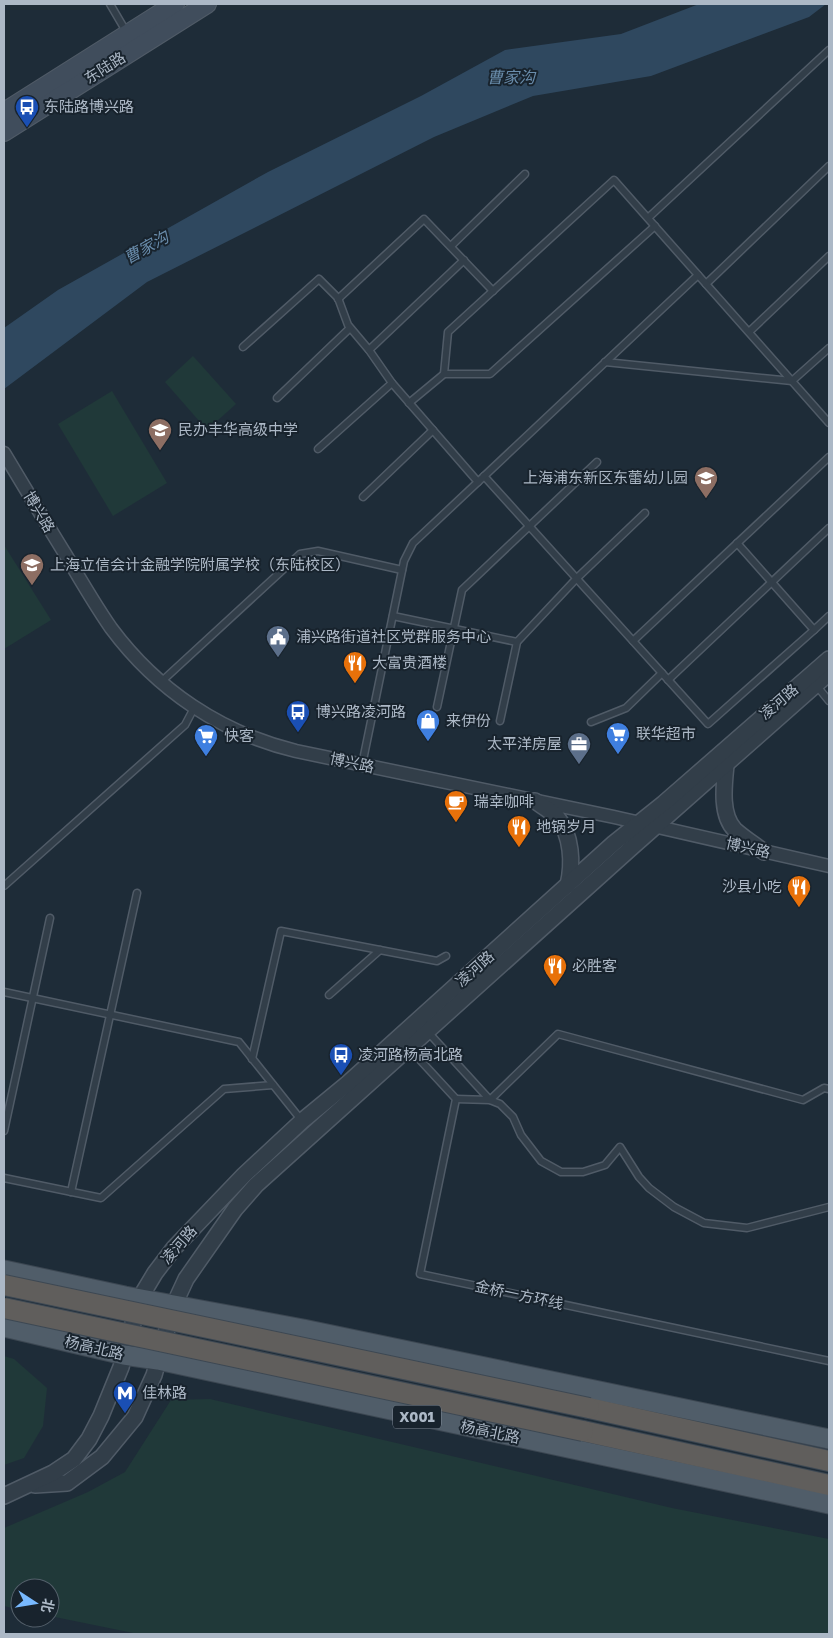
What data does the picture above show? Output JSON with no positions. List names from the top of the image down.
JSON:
{
  "streets": {
    "highway": ["杨高北路", "X001"],
    "main road": ["东陆路"],
    "street": ["博兴路", "凌河路"],
    "lane": ["金桥一方环线"]
  },
  "crossings": [
    ["博兴路", "凌河路"]
  ],
  "water": ["曹家沟"],
  "places": {
    "bus stop": ["东陆路博兴路", "博兴路凌河路", "凌河路杨高北路"],
    "school or university": ["民办丰华高级中学", "上海浦东新区东蕾幼儿园", "上海立信会计金融学院附属学校（东陆校区）"],
    "public building": ["浦兴路街道社区党群服务中心"],
    "restaurant": [
      "大富贵酒楼",
      "地锅岁月",
      "沙县小吃",
      "必胜客"
    ],
    "shop": ["来伊份"],
    "supermarket": ["联华超市", "快客"],
    "office": ["太平洋房屋"],
    "cafe": ["瑞幸咖啡"],
    "metro station": ["佳林路"]
  },
  "north": "right"
}
